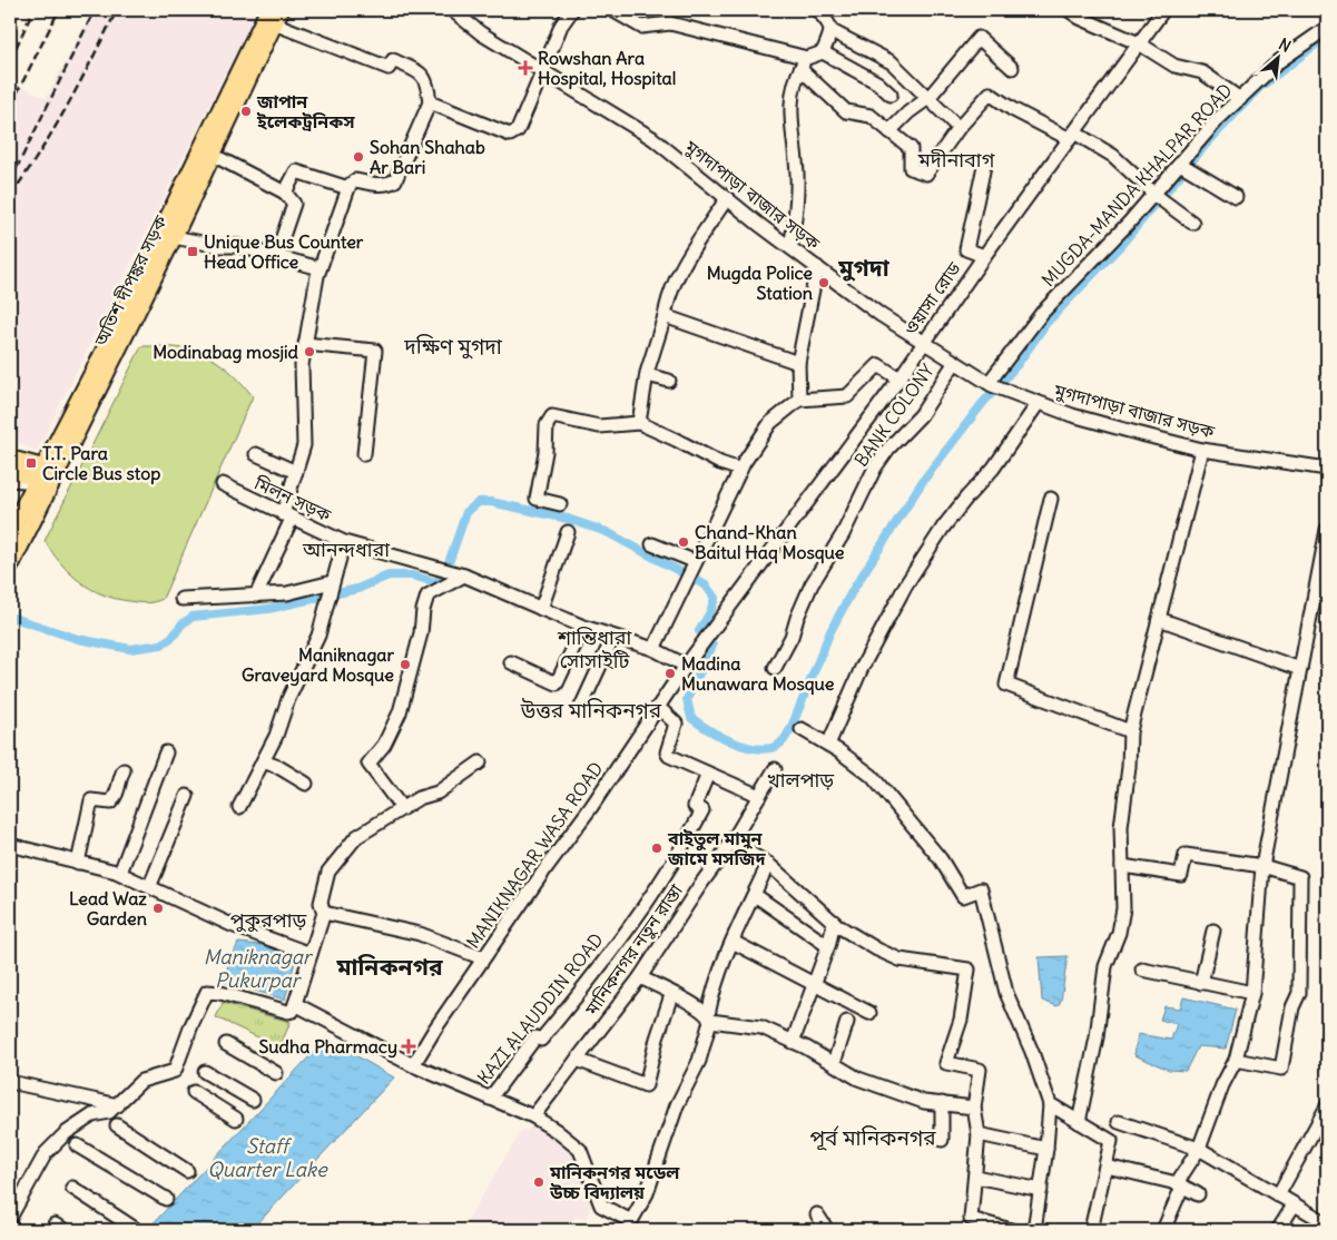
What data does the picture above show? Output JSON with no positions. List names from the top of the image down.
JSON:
{
  "streets": {
    "main road": ["অতিশ দীপঙ্কর সড়ক"],
    "street": [
      "MUGDA-MANDA KHALPAR ROAD",
      "মুগদাপাড়া বাজার সড়ক",
      "ওয়াসা রোড",
      "BANK COLONY",
      "মিলন সড়ক",
      "MANIKNAGAR WASA ROAD",
      "মানিকনগর নতুন রাস্তা",
      "KAZI ALAUDDIN ROAD"
    ]
  },
  "crossings": [
    ["MUGDA-MANDA KHALPAR ROAD", "মুগদাপাড়া বাজার সড়ক"],
    ["মুগদাপাড়া বাজার সড়ক", "ওয়াসা রোড"],
    ["মুগদাপাড়া বাজার সড়ক", "BANK COLONY"],
    ["ওয়াসা রোড", "মিলন সড়ক"],
    ["ওয়াসা রোড", "MANIKNAGAR WASA ROAD"],
    ["মিলন সড়ক", "MANIKNAGAR WASA ROAD"]
  ],
  "districts": [
    "মদীনাবাগ",
    "মুগদা",
    "দক্ষিণ মুগদা",
    "আনন্দধারা",
    "শান্তিধারা সোসাইটি",
    "উত্তর মানিকনগর",
    "খালপাড়",
    "পুকুরপাড়",
    "মানিকনগর",
    "পূর্ব মানিকনগর"
  ],
  "water": ["Maniknagar Pukurpar", "Staff Quarter Lake"],
  "places": {
    "health": ["Rowshan Ara Hospital, Hospital", "Sudha Pharmacy"],
    "other": [
      "জাপান ইলেকট্রনিকস",
      "Sohan Shahab Ar Bari",
      "Mugda Police Station",
      "Modinabag mosjid",
      "Chand-Khan Baitul Haq Mosque",
      "Maniknagar Graveyard Mosque",
      "Madina Munawara Mosque",
      "বাইতুল মামুন জামে মসজিদ",
      "Lead Waz Garden",
      "মানিকনগর মডেল উচ্চ বিদ্যালয়"
    ],
    "transit": ["Unique Bus Counter Head Office", "T.T. Para Circle Bus stop"]
  },
  "north": "top right"
}
